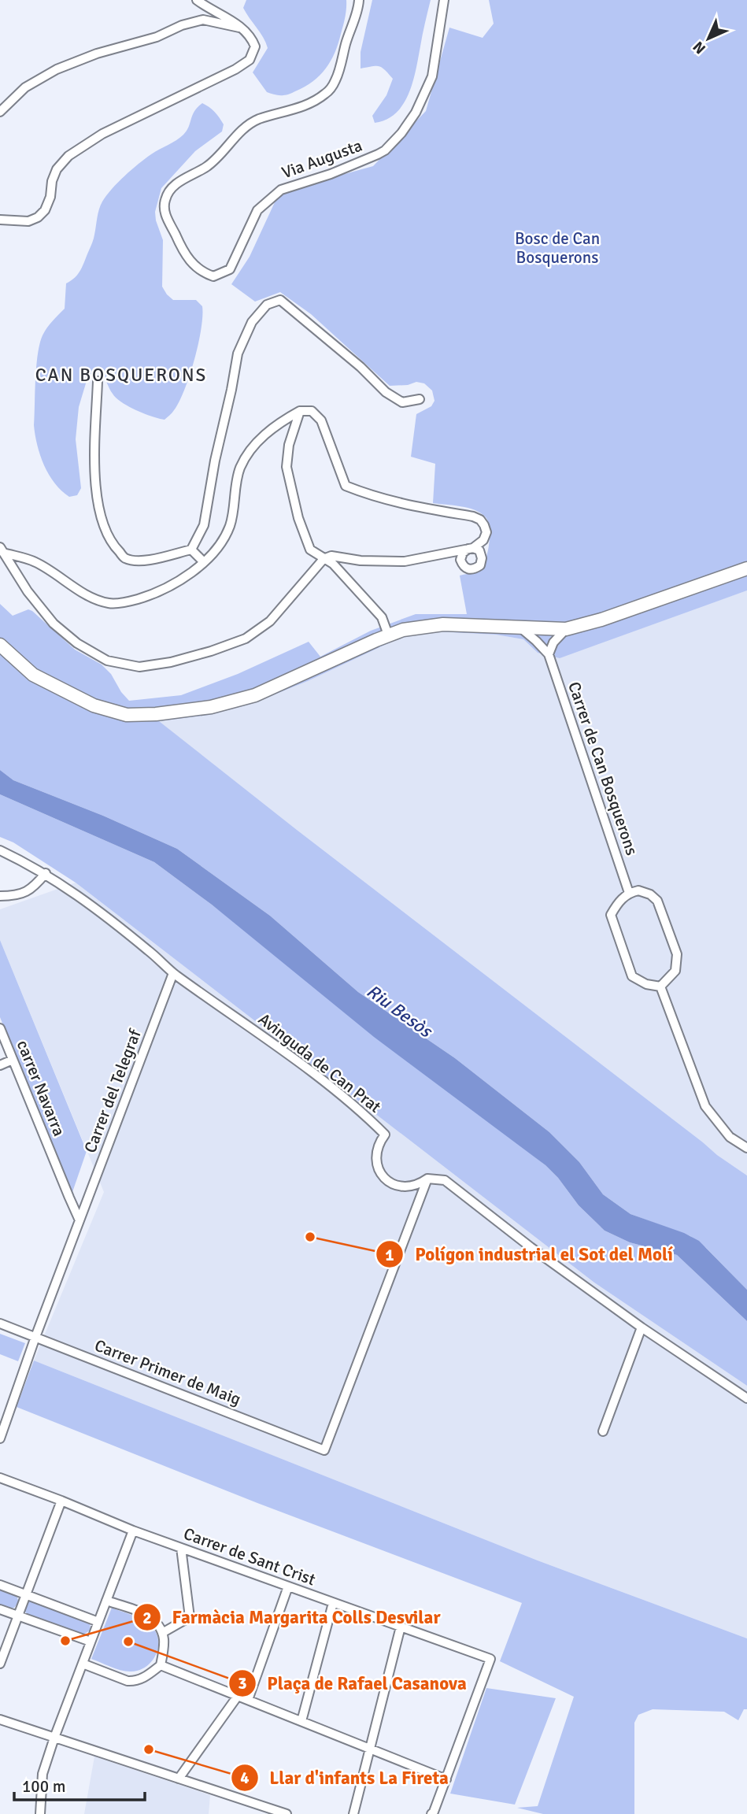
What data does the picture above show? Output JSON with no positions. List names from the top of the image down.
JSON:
{
  "streets": {
    "street": [
      "Via Augusta",
      "Carrer de Can Bosquerons",
      "Avinguda de Can Prat",
      "carrer Navarra",
      "Carrer del Telegraf",
      "Carrer Primer de Maig",
      "Carrer de Sant Crist"
    ]
  },
  "crossings": [
    ["Avinguda de Can Prat", "Carrer del Telegraf"],
    ["Avinguda de Can Prat", "Carrer Primer de Maig"],
    ["carrer Navarra", "Carrer del Telegraf"],
    ["Carrer del Telegraf", "Carrer Primer de Maig"]
  ],
  "districts": ["CAN BOSQUERONS"],
  "water": ["Riu Besòs"],
  "parks": ["Bosc de Can Bosquerons"],
  "places": [
    "Polígon industrial el Sot del Molí",
    "Farmàcia Margarita Colls Desvilar",
    "Plaça de Rafael Casanova",
    "Llar d'infants La Fireta"
  ],
  "scale_bar": "100 m",
  "north": "bottom left"
}
